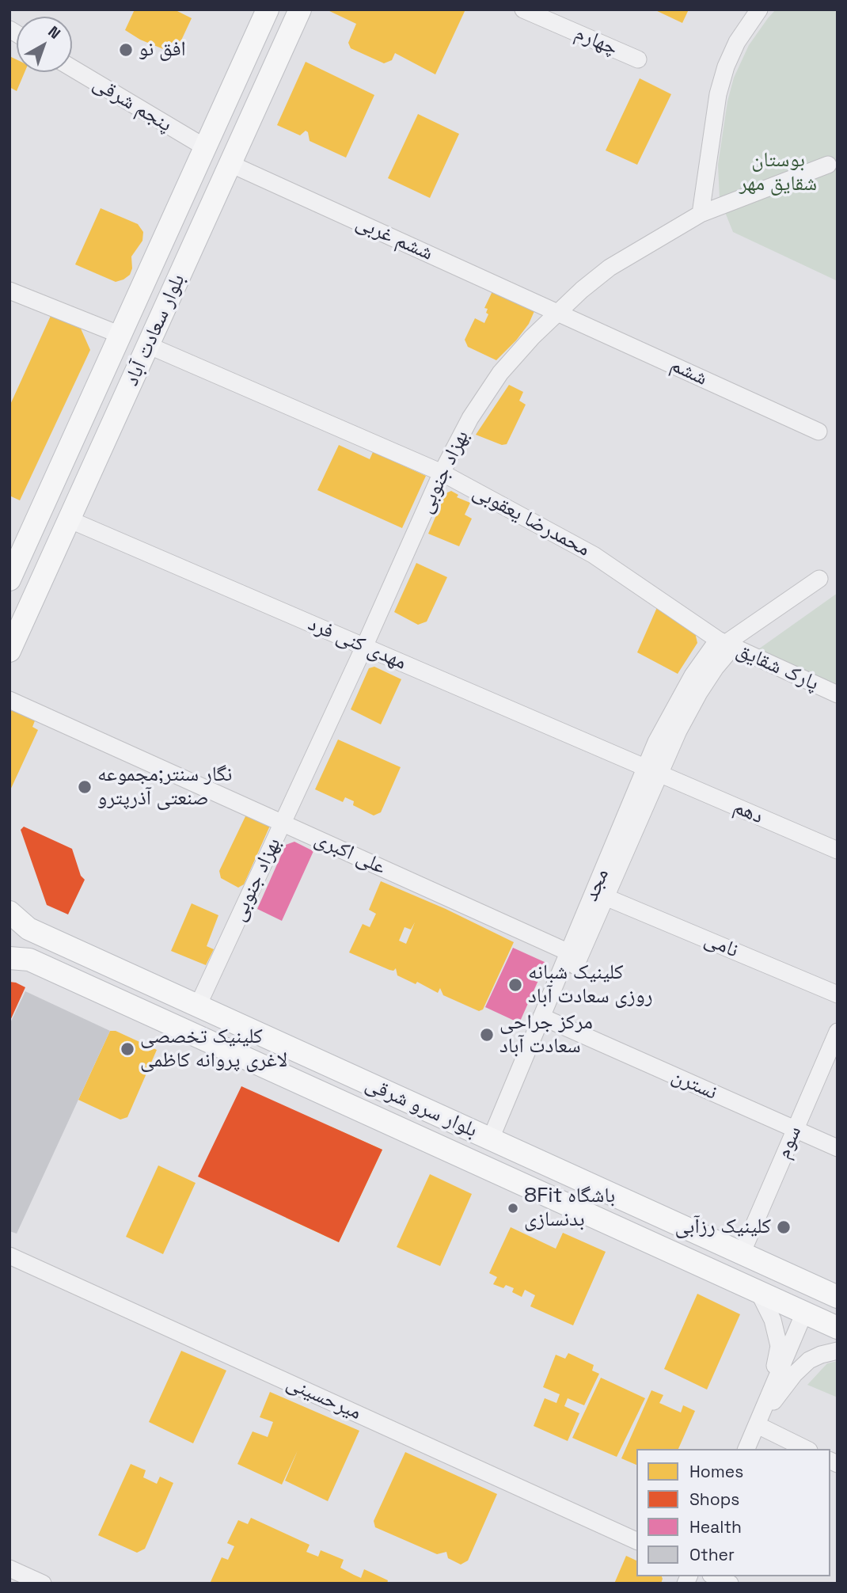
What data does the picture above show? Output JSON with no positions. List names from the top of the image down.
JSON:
{
  "streets": {
    "main road": ["بلوار سعادت آباد", "بلوار سرو شرقی"],
    "street": [
      "چهارم",
      "پنجم شرقی",
      "ششم غربی",
      "ششم",
      "بهزاد جنوبی",
      "محمدرضا یعقوبی",
      "مهدی کنی فرد",
      "پارک شقایق",
      "دهم",
      "علی اکبری",
      "مجد",
      "نامی",
      "نسترن",
      "سوم",
      "میرحسینی"
    ]
  },
  "crossings": [
    ["پنجم شرقی", "بلوار سعادت آباد"],
    ["ششم غربی", "بلوار سعادت آباد"],
    ["ششم غربی", "ششم"],
    ["ششم غربی", "بهزاد جنوبی"],
    ["بلوار سعادت آباد", "محمدرضا یعقوبی"],
    ["بلوار سعادت آباد", "مهدی کنی فرد"],
    ["ششم", "بهزاد جنوبی"],
    ["بهزاد جنوبی", "محمدرضا یعقوبی"],
    ["بهزاد جنوبی", "مهدی کنی فرد"],
    ["بهزاد جنوبی", "علی اکبری"],
    ["بهزاد جنوبی", "بلوار سرو شرقی"],
    ["محمدرضا یعقوبی", "پارک شقایق"],
    ["محمدرضا یعقوبی", "مجد"],
    ["مهدی کنی فرد", "دهم"],
    ["مهدی کنی فرد", "مجد"],
    ["پارک شقایق", "مجد"],
    ["دهم", "مجد"],
    ["علی اکبری", "مجد"],
    ["مجد", "نامی"],
    ["مجد", "نسترن"],
    ["مجد", "بلوار سرو شرقی"],
    ["نسترن", "سوم"],
    ["بلوار سرو شرقی", "سوم"]
  ],
  "parks": ["بوستان شقایق مهر"],
  "places": [
    "افق نو",
    "نگار سنتر;مجموعه صنعتی آذرپترو",
    "کلینیک شبانه روزی سعادت آباد",
    "مرکز جراحی سعادت آباد",
    "کلینیک تخصصی لاغری پروانه کاظمی",
    "8Fit باشگاه بدنسازی",
    "کلینیک رزآبی"
  ],
  "legend": [
    "Homes",
    "Shops",
    "Health",
    "Other"
  ],
  "north": "top right"
}
